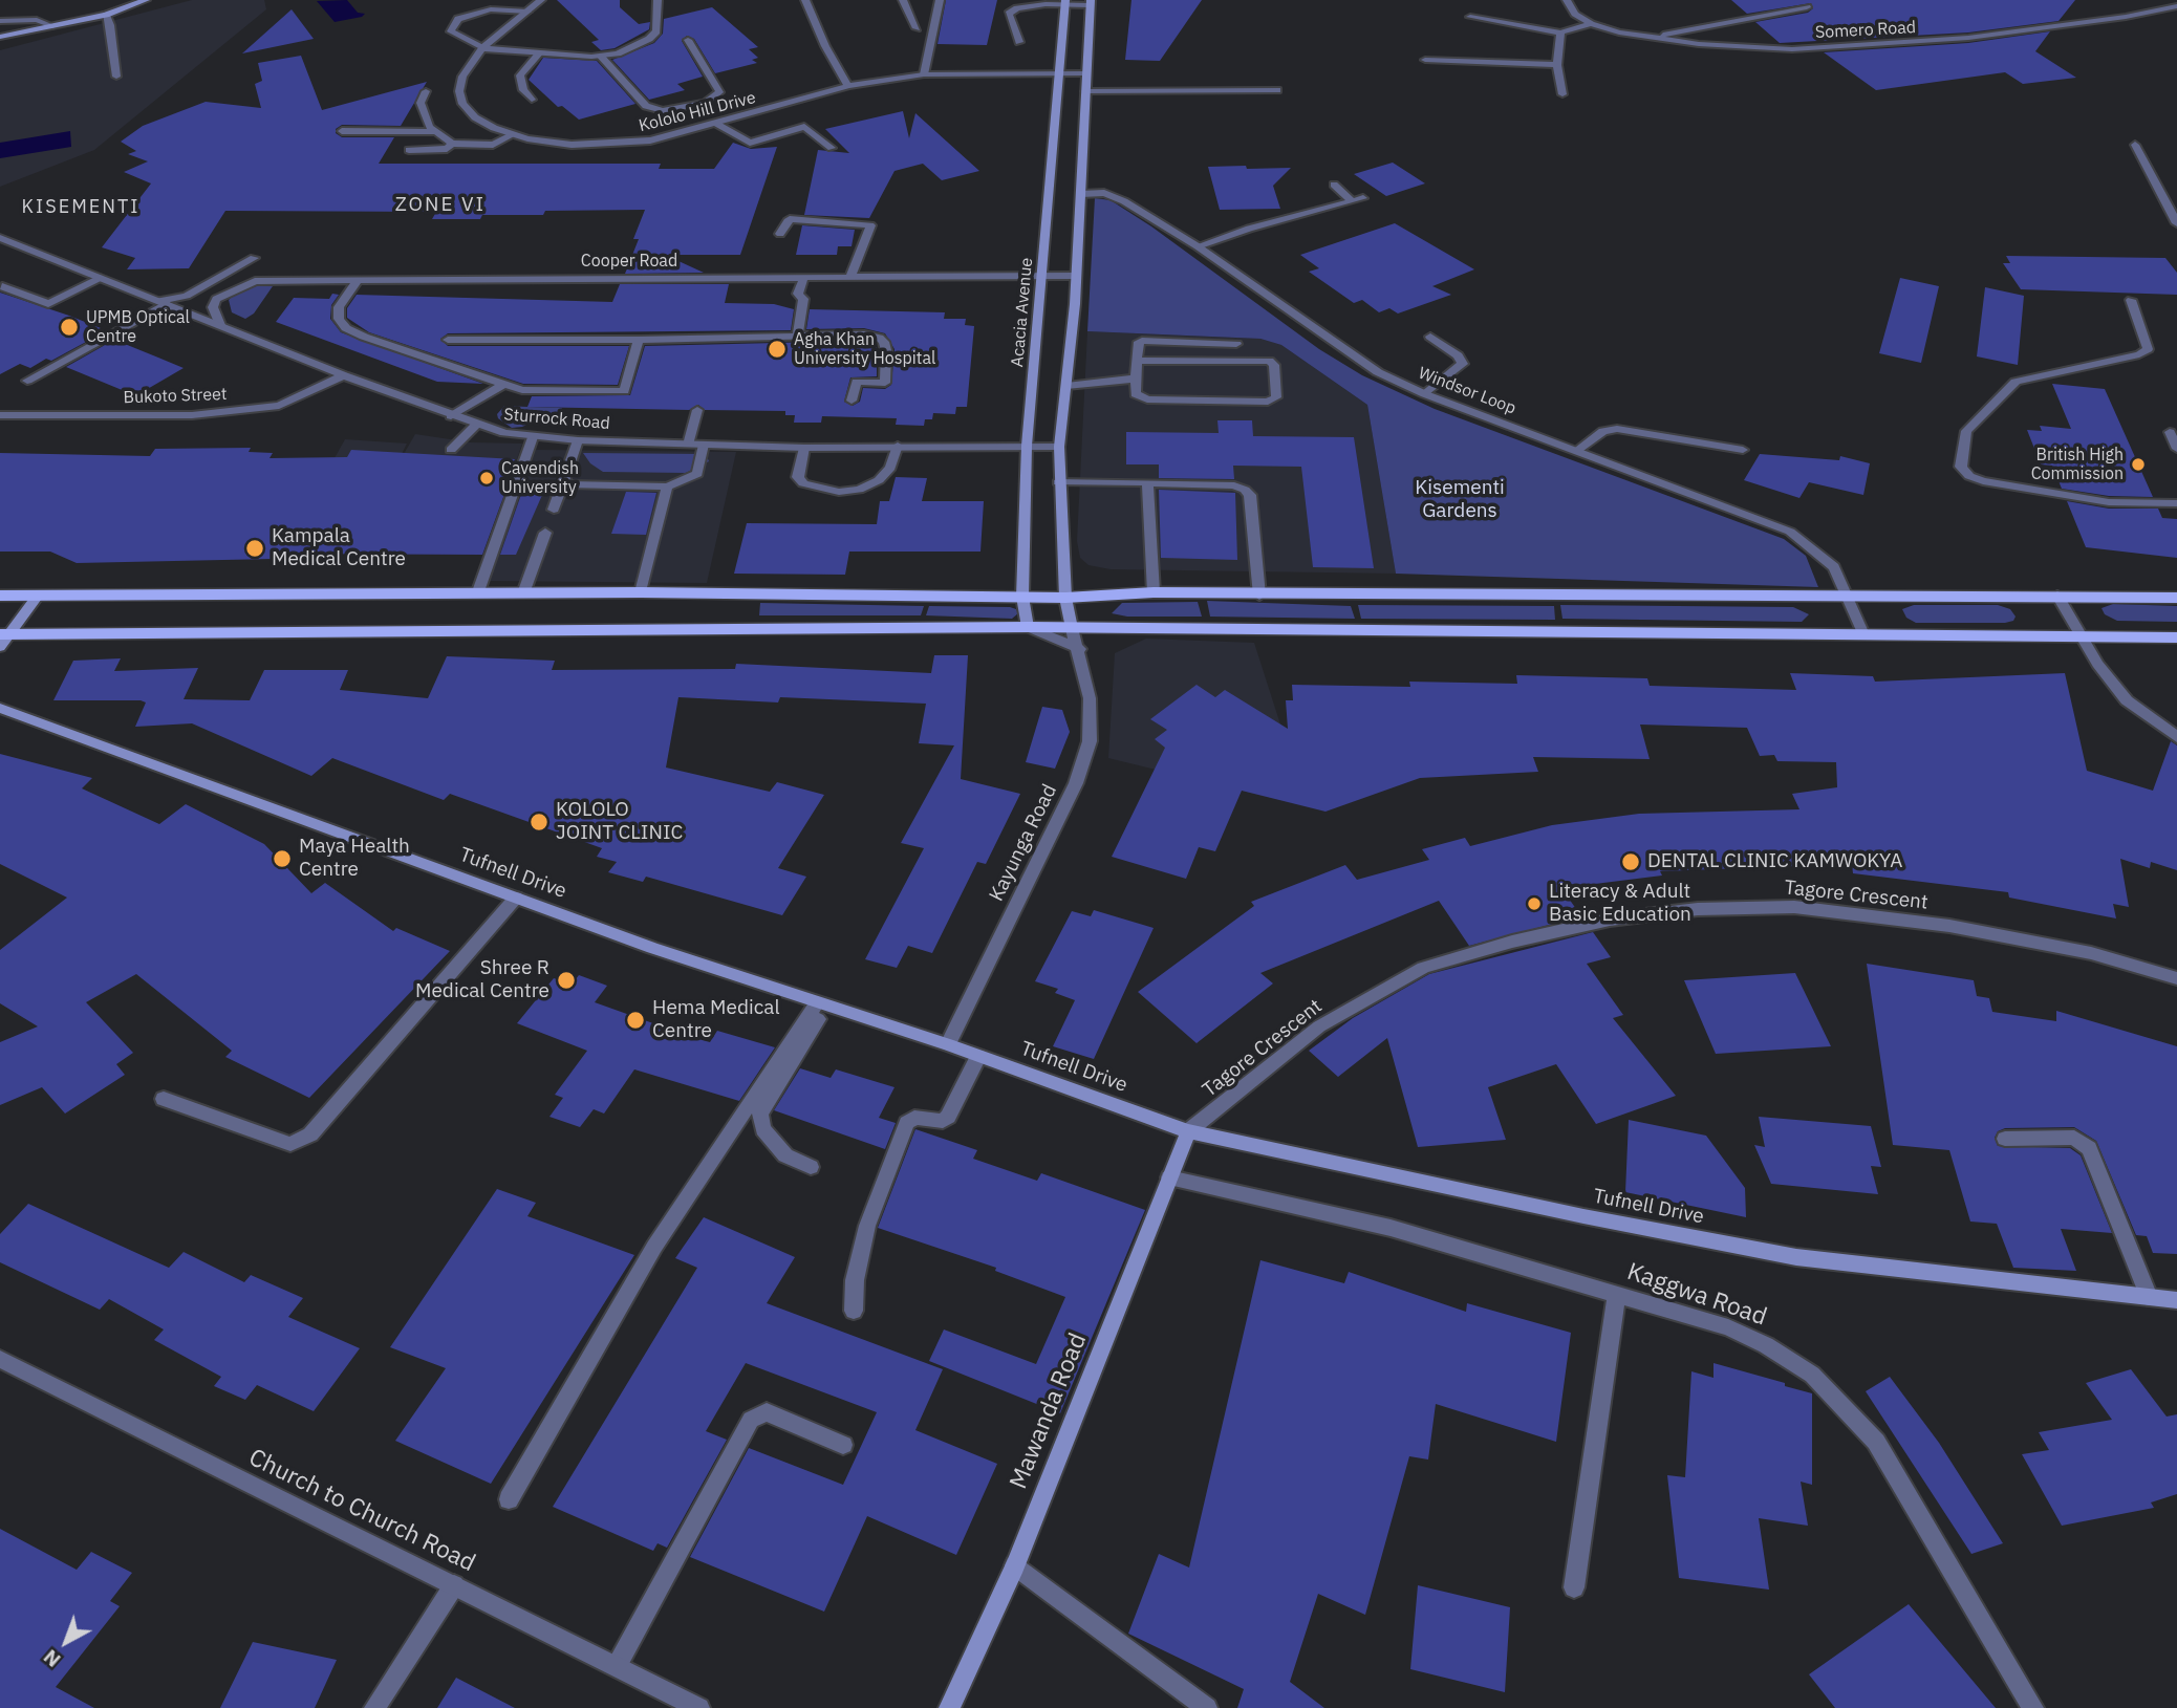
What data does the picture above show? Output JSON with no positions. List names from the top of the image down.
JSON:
{
  "streets": {
    "main road": ["Acacia Avenue", "Tufnell Drive", "Mawanda Road"],
    "street": [
      "Somero Road",
      "Kololo Hill Drive",
      "Cooper Road",
      "Windsor Loop",
      "Bukoto Street",
      "Sturrock Road",
      "Kayunga Road",
      "Tagore Crescent",
      "Kaggwa Road",
      "Church to Church Road"
    ]
  },
  "crossings": [
    ["Kololo Hill Drive", "Acacia Avenue"],
    ["Cooper Road", "Acacia Avenue"],
    ["Cooper Road", "Sturrock Road"],
    ["Acacia Avenue", "Sturrock Road"],
    ["Bukoto Street", "Sturrock Road"],
    ["Kayunga Road", "Tufnell Drive"],
    ["Tufnell Drive", "Tagore Crescent"],
    ["Tufnell Drive", "Mawanda Road"],
    ["Tagore Crescent", "Mawanda Road"],
    ["Kaggwa Road", "Mawanda Road"]
  ],
  "districts": ["ZONE VI", "KISEMENTI"],
  "parks": ["Kisementi Gardens"],
  "places": [
    "UPMB Optical Centre",
    "Agha Khan University Hospital",
    "British High Commission",
    "Cavendish University",
    "Kampala Medical Centre",
    "KOLOLO JOINT CLINIC",
    "Maya Health Centre",
    "DENTAL CLINIC KAMWOKYA",
    "Literacy & Adult Basic Education",
    "Shree R Medical Centre",
    "Hema Medical Centre"
  ],
  "north": "bottom left"
}
